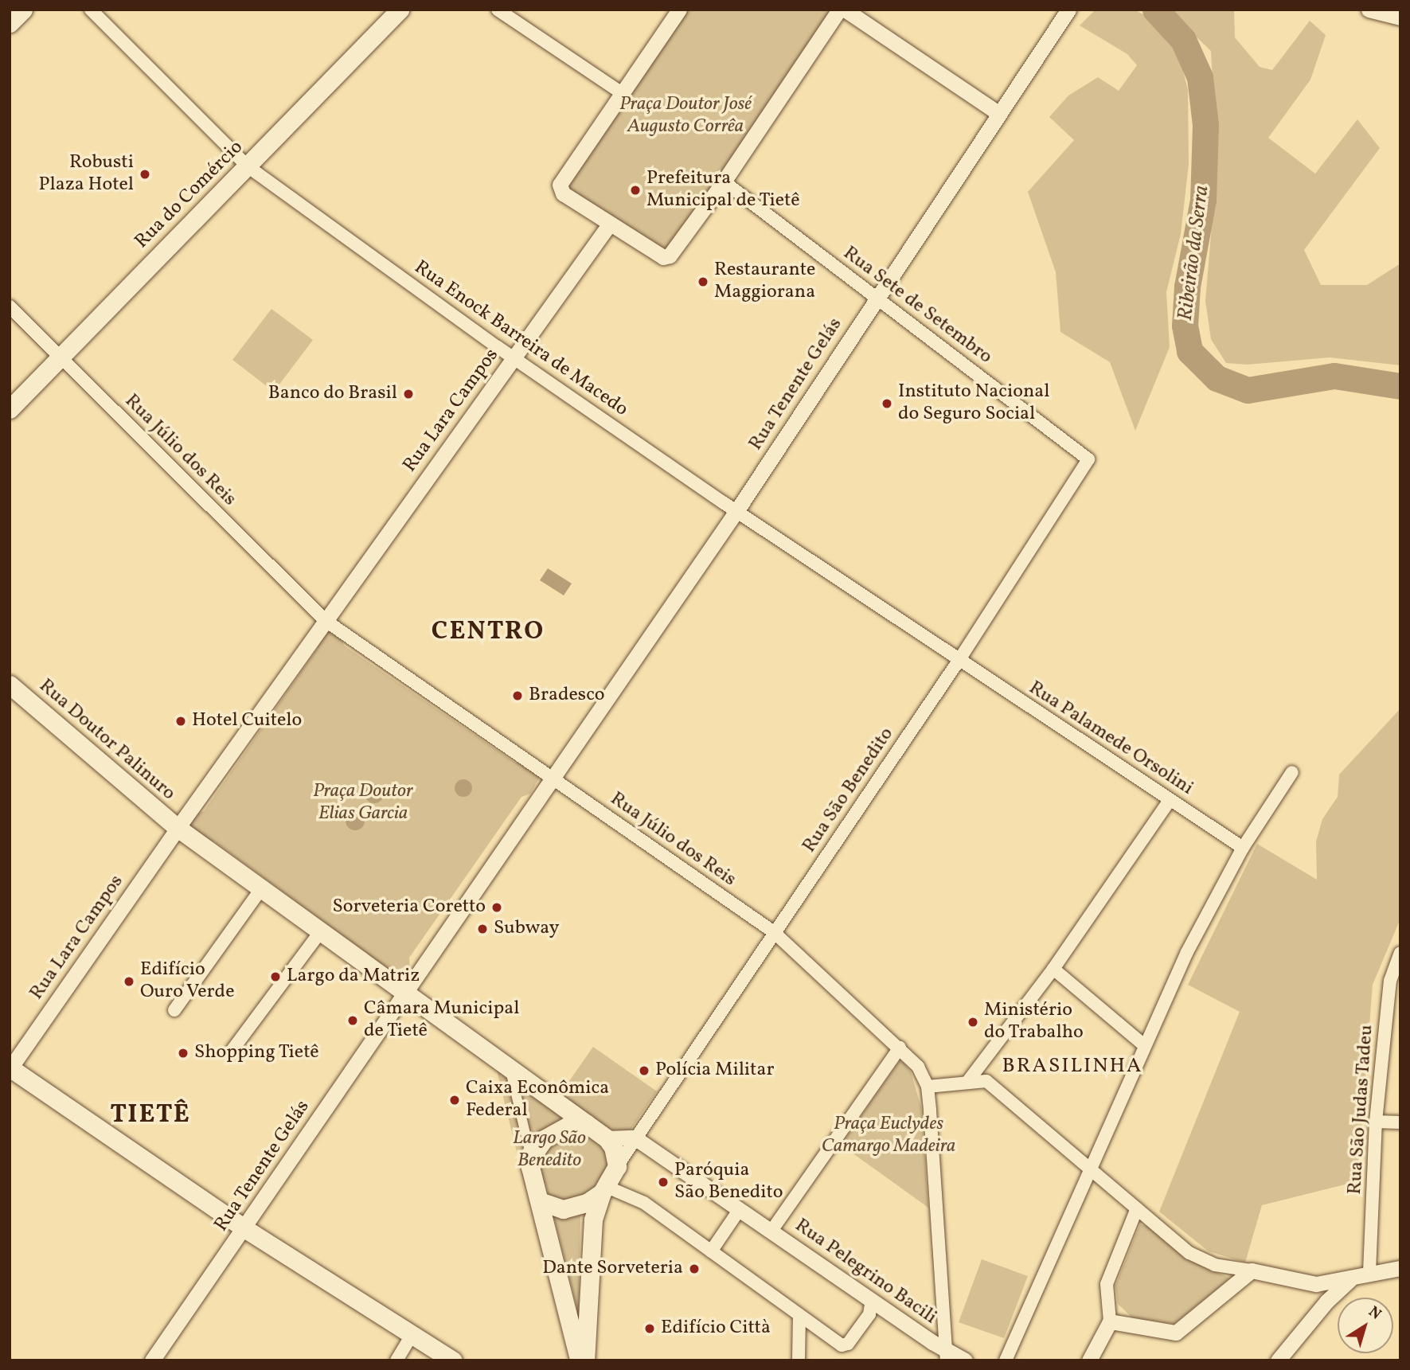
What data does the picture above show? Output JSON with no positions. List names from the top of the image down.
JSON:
{
  "streets": {
    "main road": ["Rua do Comércio", "Rua Doutor Palinuro"],
    "street": [
      "Rua Sete de Setembro",
      "Rua Enock Barreira de Macedo",
      "Rua Tenente Gelás",
      "Rua Lara Campos",
      "Rua Júlio dos Reis",
      "Rua Palamede Orsolini",
      "Rua São Benedito",
      "Rua São Judas Tadeu",
      "Rua Pelegrino Bacili"
    ]
  },
  "crossings": [
    ["Rua do Comércio", "Rua Enock Barreira de Macedo"],
    ["Rua do Comércio", "Rua Júlio dos Reis"],
    ["Rua Sete de Setembro", "Rua Tenente Gelás"],
    ["Rua Sete de Setembro", "Rua São Benedito"],
    ["Rua Enock Barreira de Macedo", "Rua Tenente Gelás"],
    ["Rua Enock Barreira de Macedo", "Rua Lara Campos"],
    ["Rua Enock Barreira de Macedo", "Rua Palamede Orsolini"],
    ["Rua Enock Barreira de Macedo", "Rua São Benedito"],
    ["Rua Tenente Gelás", "Rua Júlio dos Reis"],
    ["Rua Lara Campos", "Rua Júlio dos Reis"],
    ["Rua Lara Campos", "Rua Doutor Palinuro"],
    ["Rua Júlio dos Reis", "Rua São Benedito"],
    ["Rua Palamede Orsolini", "Rua São Benedito"],
    ["Rua São Benedito", "Rua Pelegrino Bacili"]
  ],
  "districts": ["CENTRO", "BRASILINHA", "TIETÊ"],
  "water": ["Ribeirão da Serra"],
  "parks": [
    "Praça Doutor José Augusto Corrêa",
    "Praça Doutor Elias Garcia",
    "Praça Euclydes Camargo Madeira",
    "Largo São Benedito"
  ],
  "places": [
    "Robusti Plaza Hotel",
    "Prefeitura Municipal de Tietê",
    "Restaurante Maggiorana",
    "Banco do Brasil",
    "Instituto Nacional do Seguro Social",
    "Bradesco",
    "Hotel Cuitelo",
    "Sorveteria Coretto",
    "Subway",
    "Largo da Matriz",
    "Edifício Ouro Verde",
    "Câmara Municipal de Tietê",
    "Ministério do Trabalho",
    "Shopping Tietê",
    "Polícia Militar",
    "Caixa Econômica Federal",
    "Paróquia São Benedito",
    "Dante Sorveteria",
    "Edifício Città"
  ],
  "north": "top right"
}
